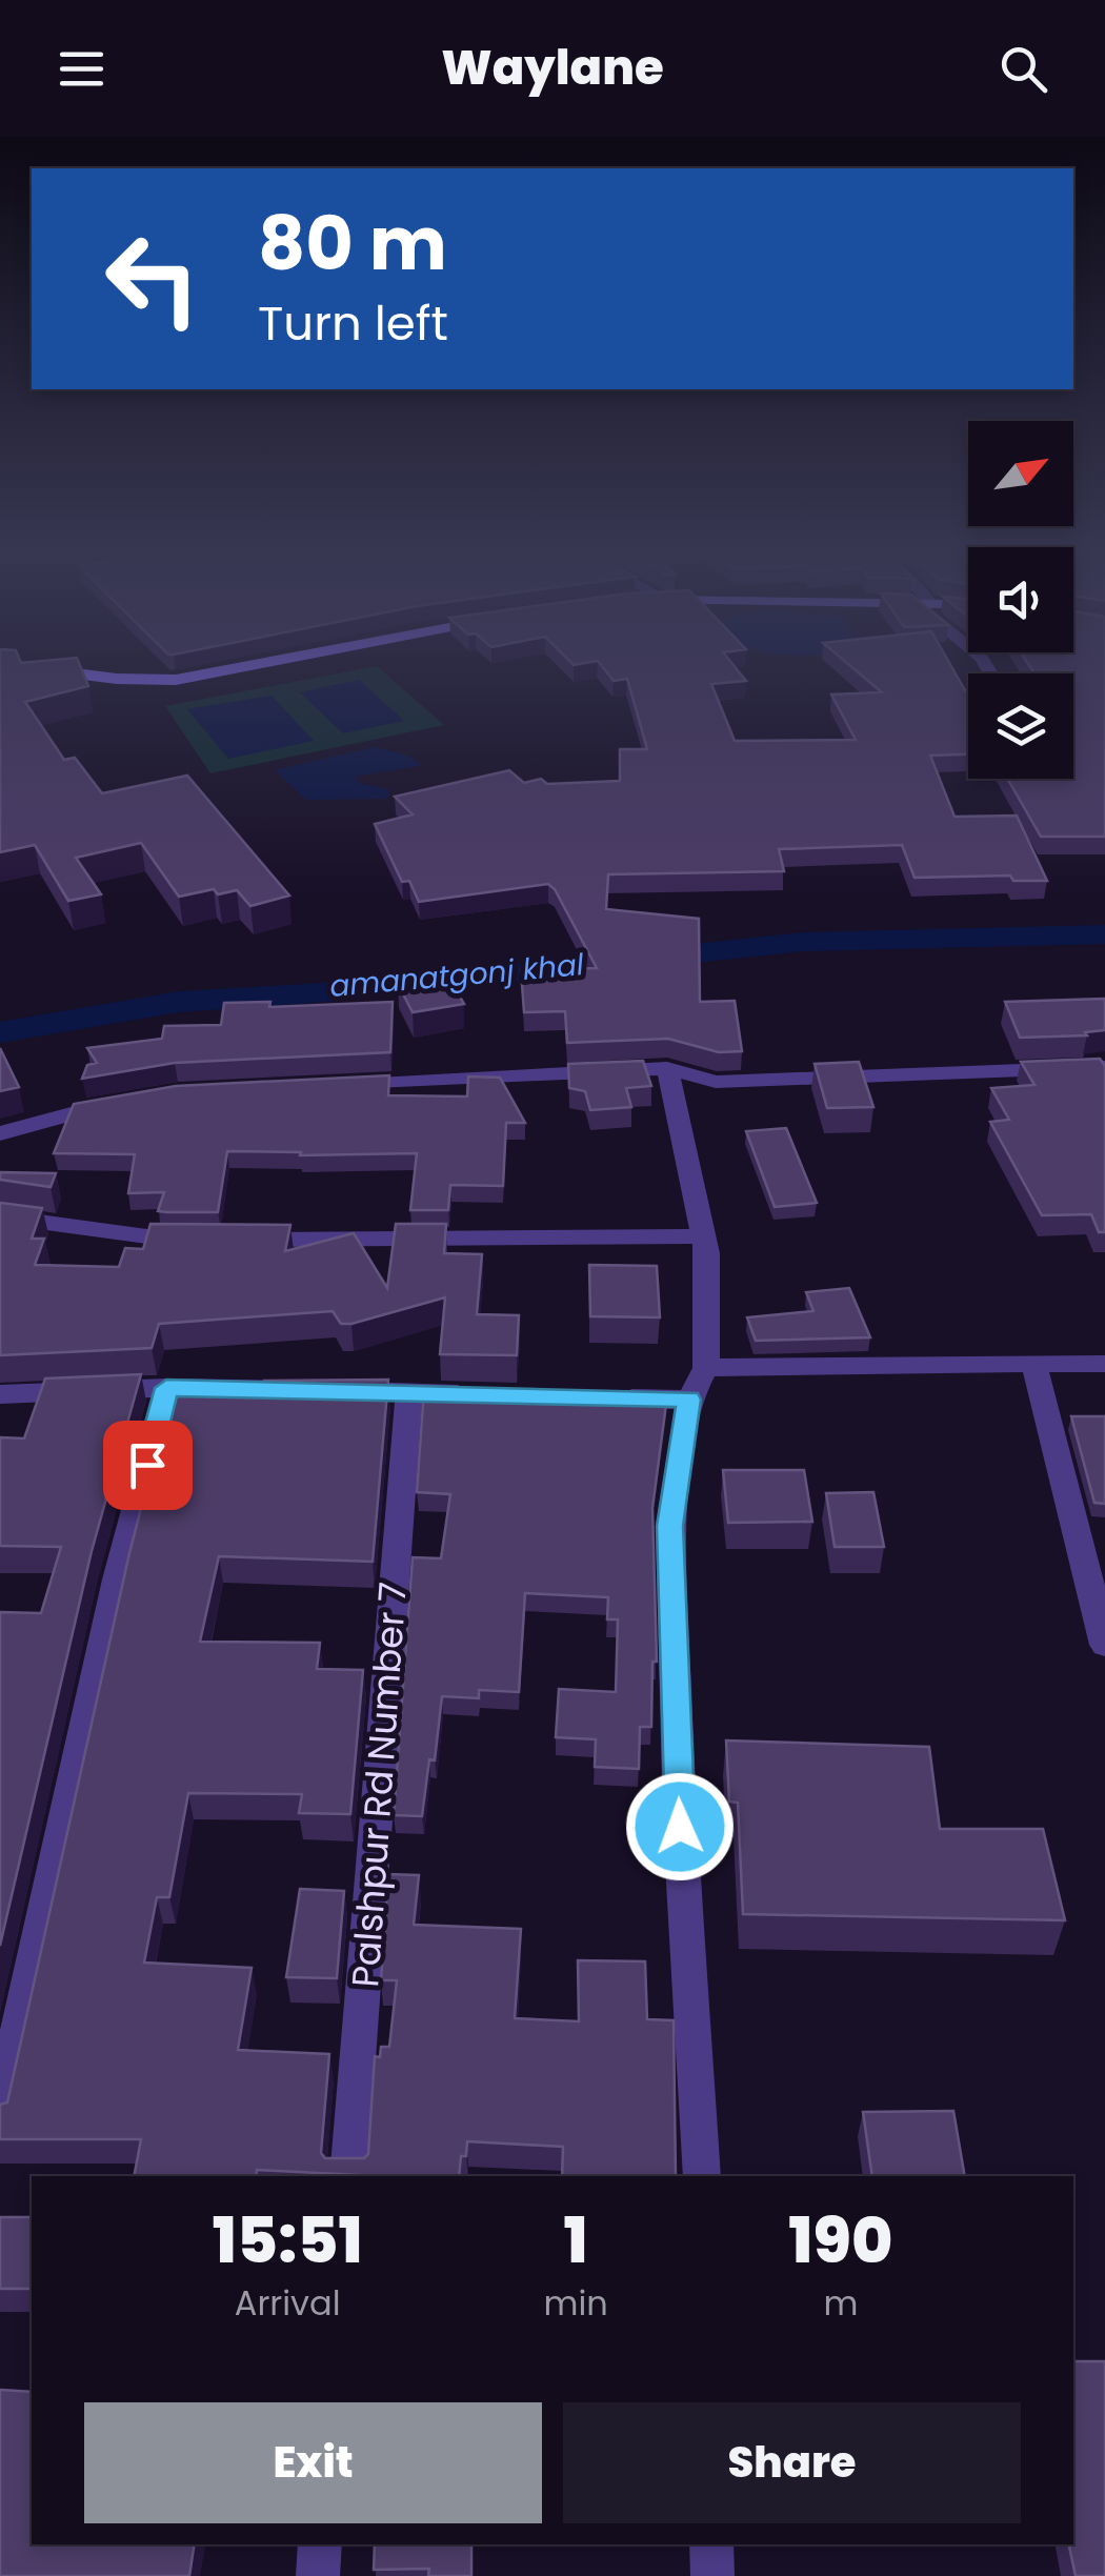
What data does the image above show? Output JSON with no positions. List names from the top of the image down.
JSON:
{
  "streets": {
    "street": ["Palshpur Rd Number 7"]
  },
  "water": ["amanatgonj khal"],
  "north": "top right",
  "page": {
    "header": "Waylane",
    "turn": ["80 m", "Turn left"],
    "eta": [
      "15:51",
      "Arrival",
      "1",
      "min",
      "190",
      "m"
    ],
    "buttons": ["Exit", "Share"]
  }
}
